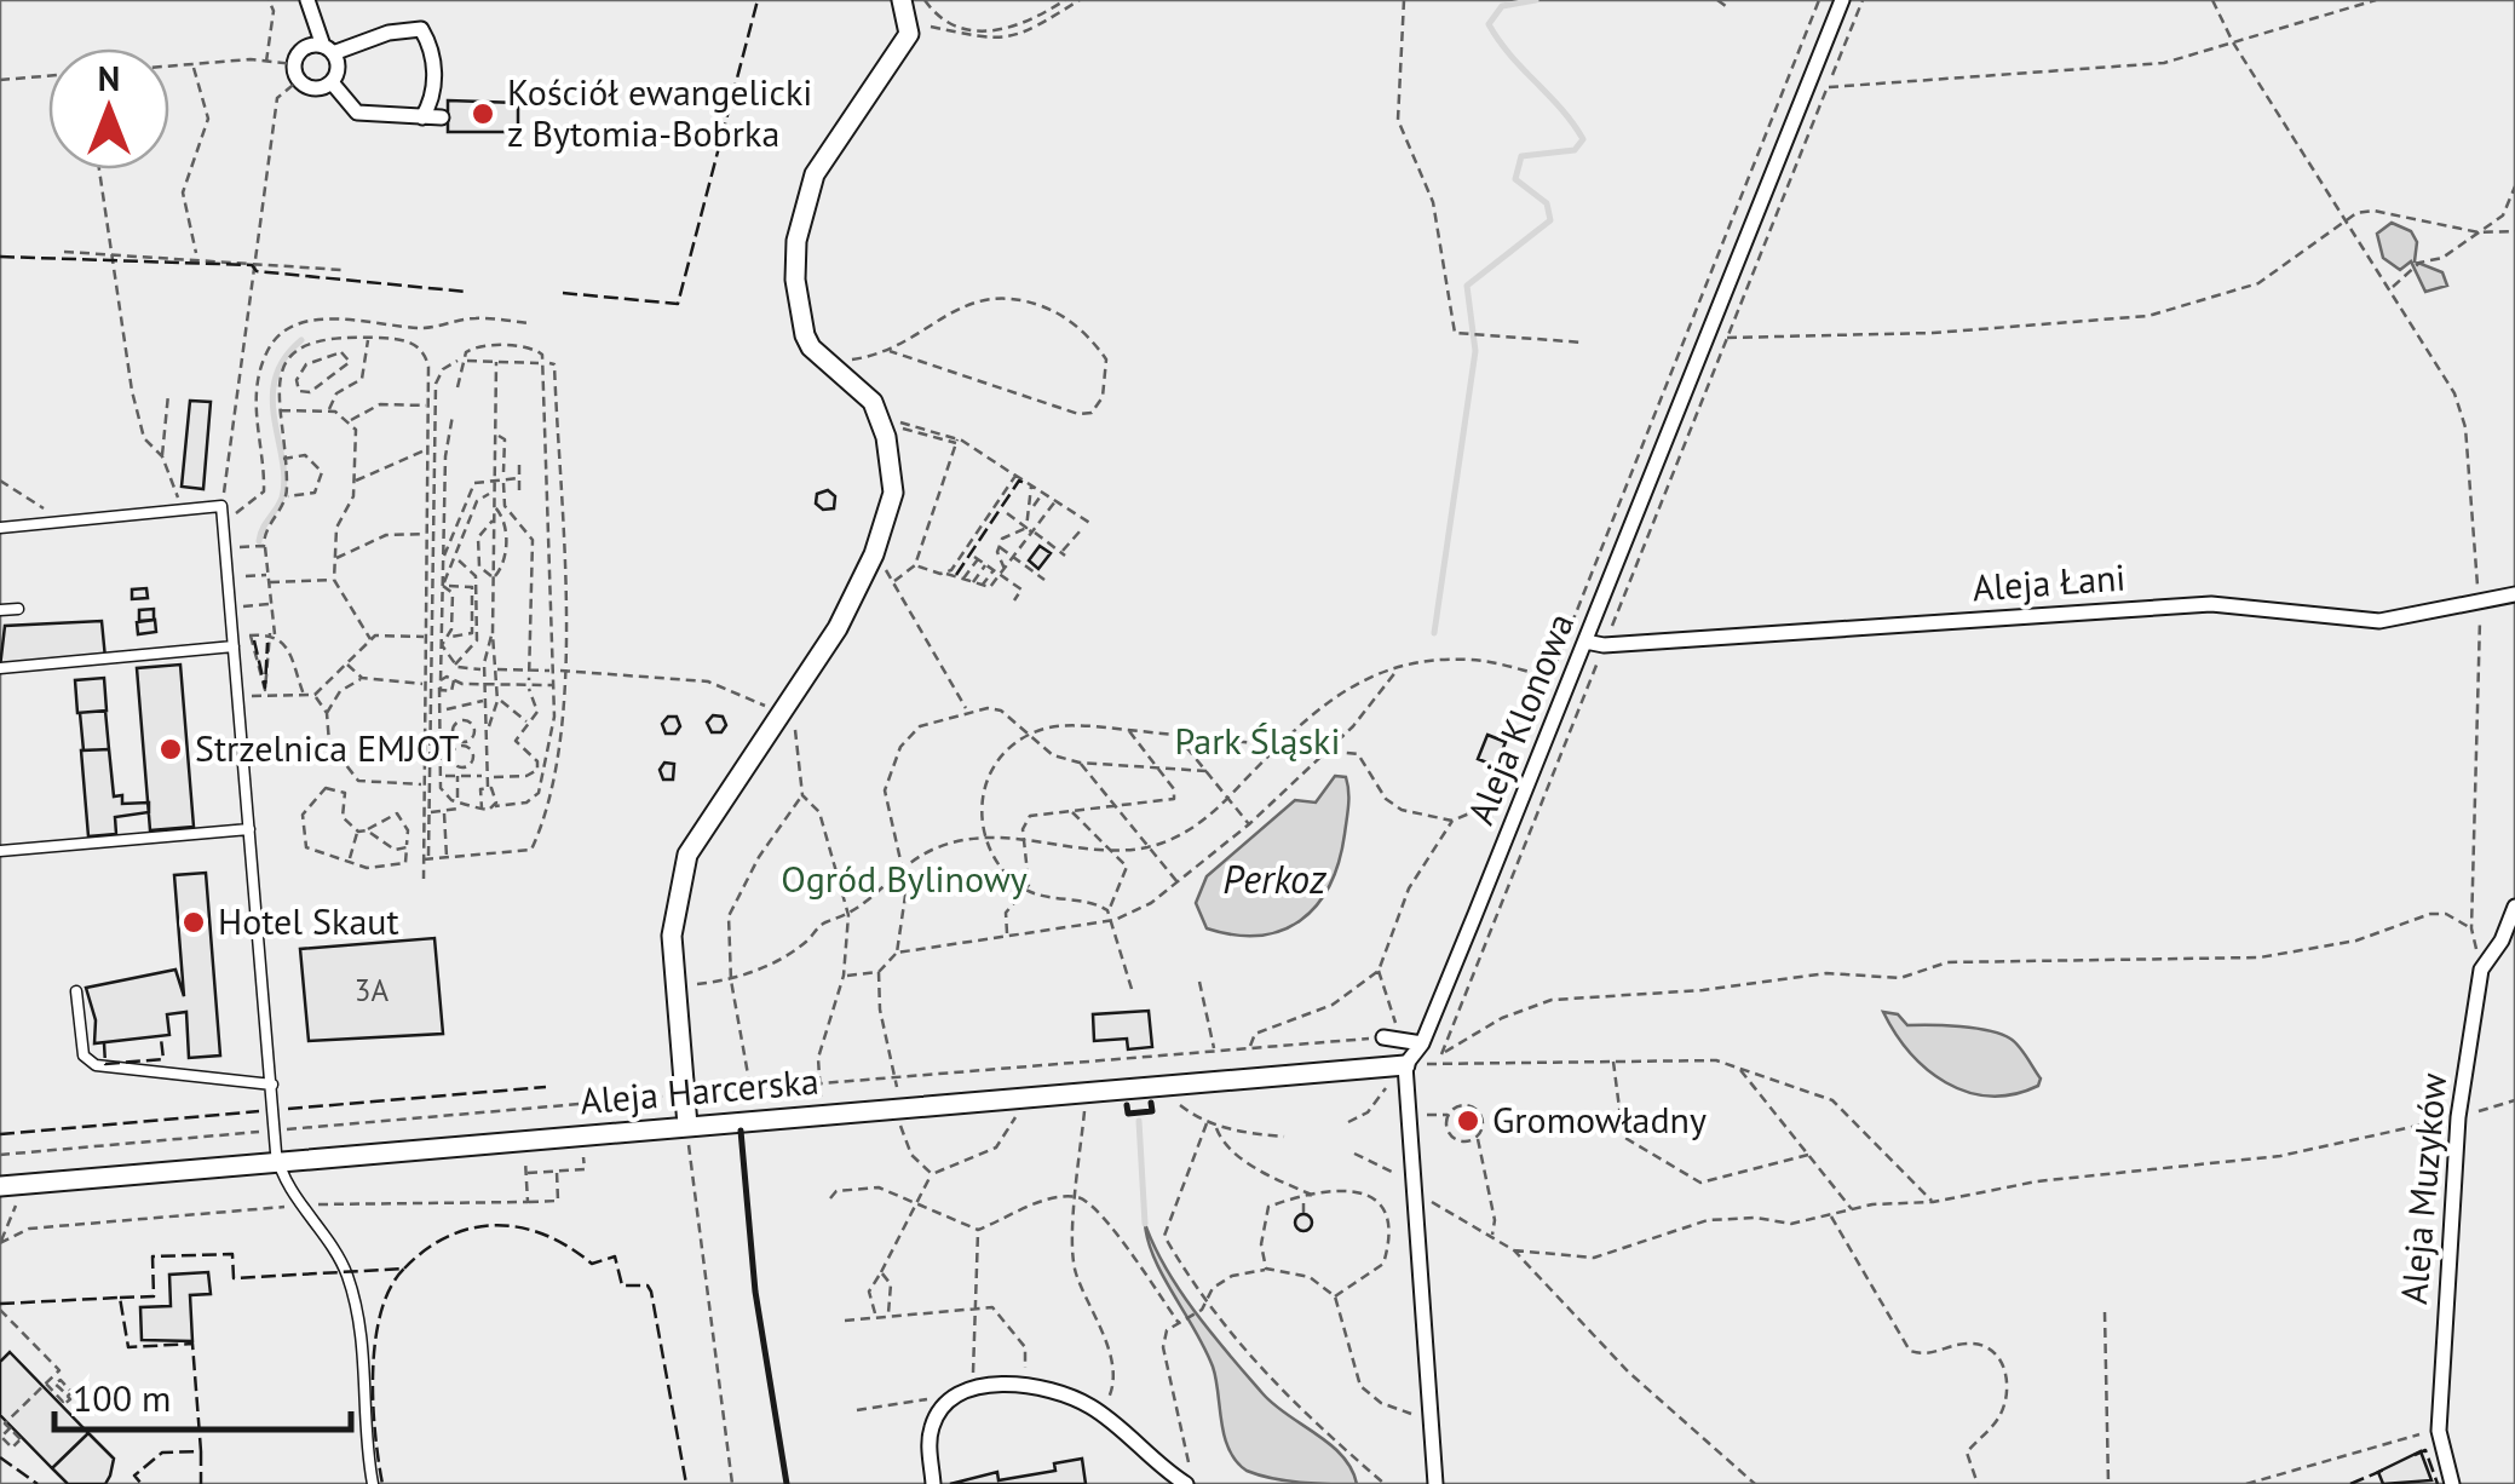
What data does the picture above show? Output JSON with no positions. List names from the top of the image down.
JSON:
{
  "streets": {
    "street": [
      "Aleja Łani",
      "Aleja Klonowa",
      "Aleja Harcerska",
      "Aleja Muzyków"
    ]
  },
  "crossings": [
    ["Aleja Łani", "Aleja Klonowa"],
    ["Aleja Klonowa", "Aleja Harcerska"]
  ],
  "water": ["Perkoz"],
  "parks": ["Park Śląski", "Ogród Bylinowy"],
  "places": [
    "Kościół ewangelicki z Bytomia-Bobrka",
    "Strzelnica EMJOT",
    "Hotel Skaut",
    "Gromowładny"
  ],
  "house_numbers": ["3A"],
  "scale_bar": "100 m",
  "north": "top"
}
